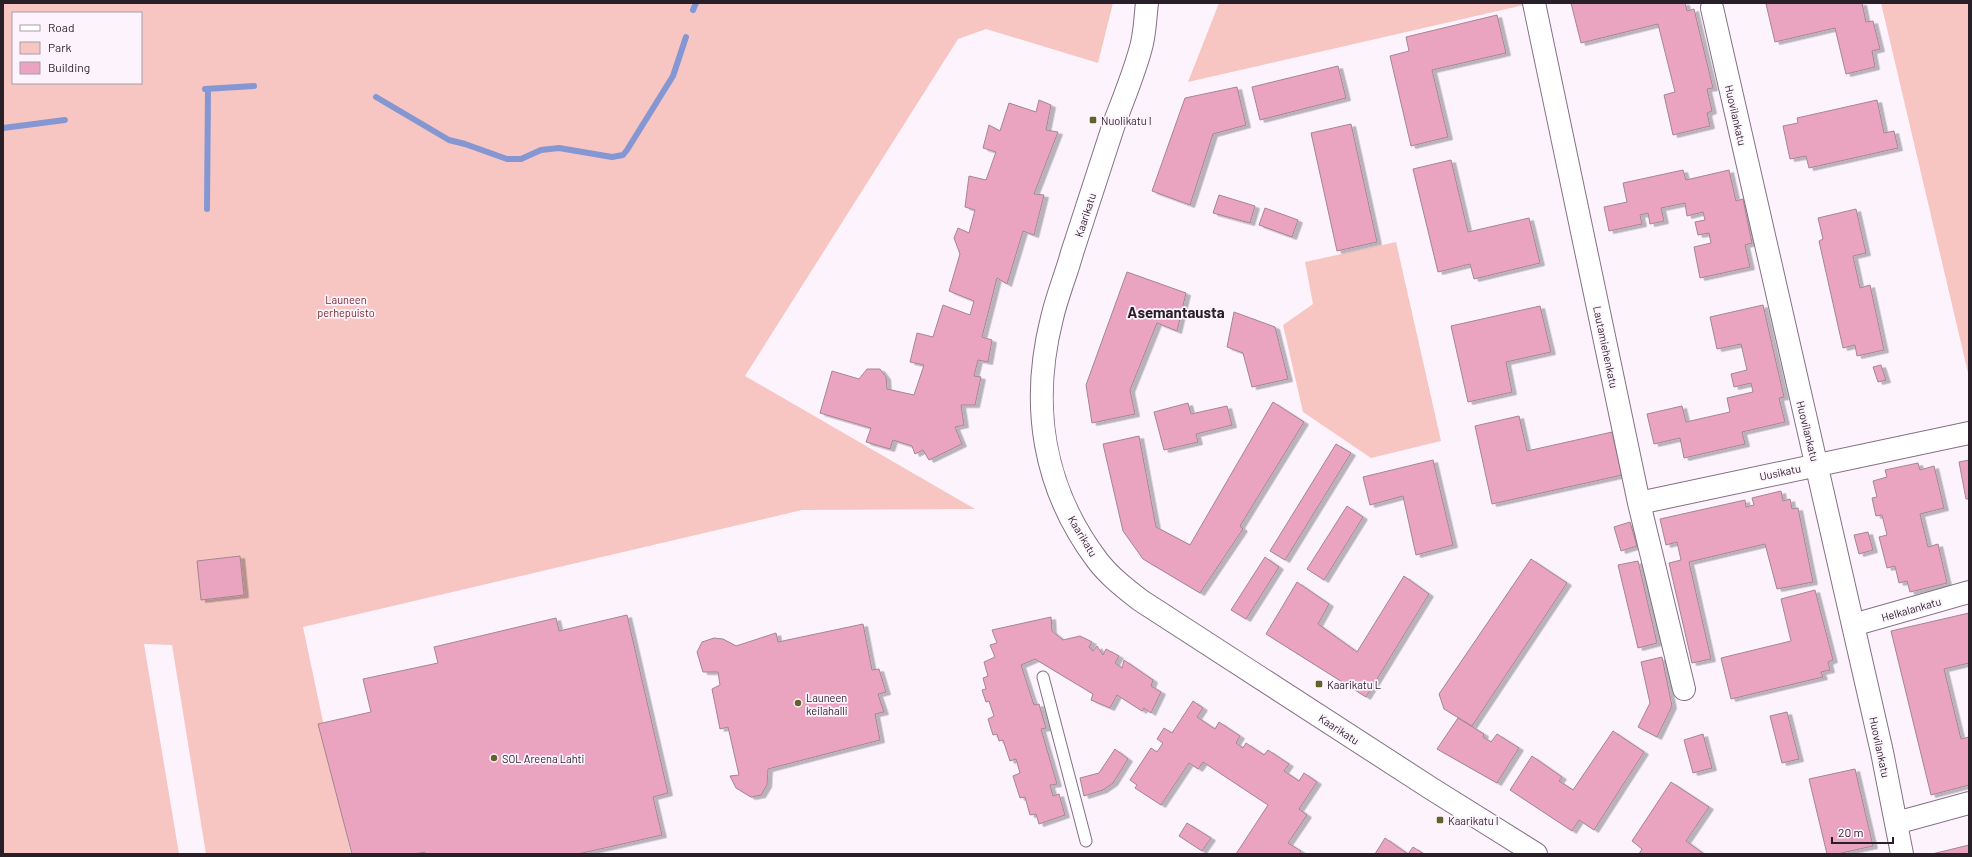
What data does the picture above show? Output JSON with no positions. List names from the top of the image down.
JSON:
{
  "streets": {
    "street": [
      "Huovilankatu",
      "Kaarikatu",
      "Lautamiehenkatu",
      "Uusikatu",
      "Helkalankatu"
    ]
  },
  "crossings": [
    ["Huovilankatu", "Uusikatu"],
    ["Huovilankatu", "Helkalankatu"],
    ["Lautamiehenkatu", "Uusikatu"]
  ],
  "districts": ["Asemantausta"],
  "parks": ["Launeen perhepuisto"],
  "places": {
    "transit": ["Nuolikatu I", "Kaarikatu L", "Kaarikatu I"],
    "other": ["Launeen keilahalli", "SOL Areena Lahti"]
  },
  "legend": ["Road", "Park", "Building"],
  "scale_bar": "20 m"
}
